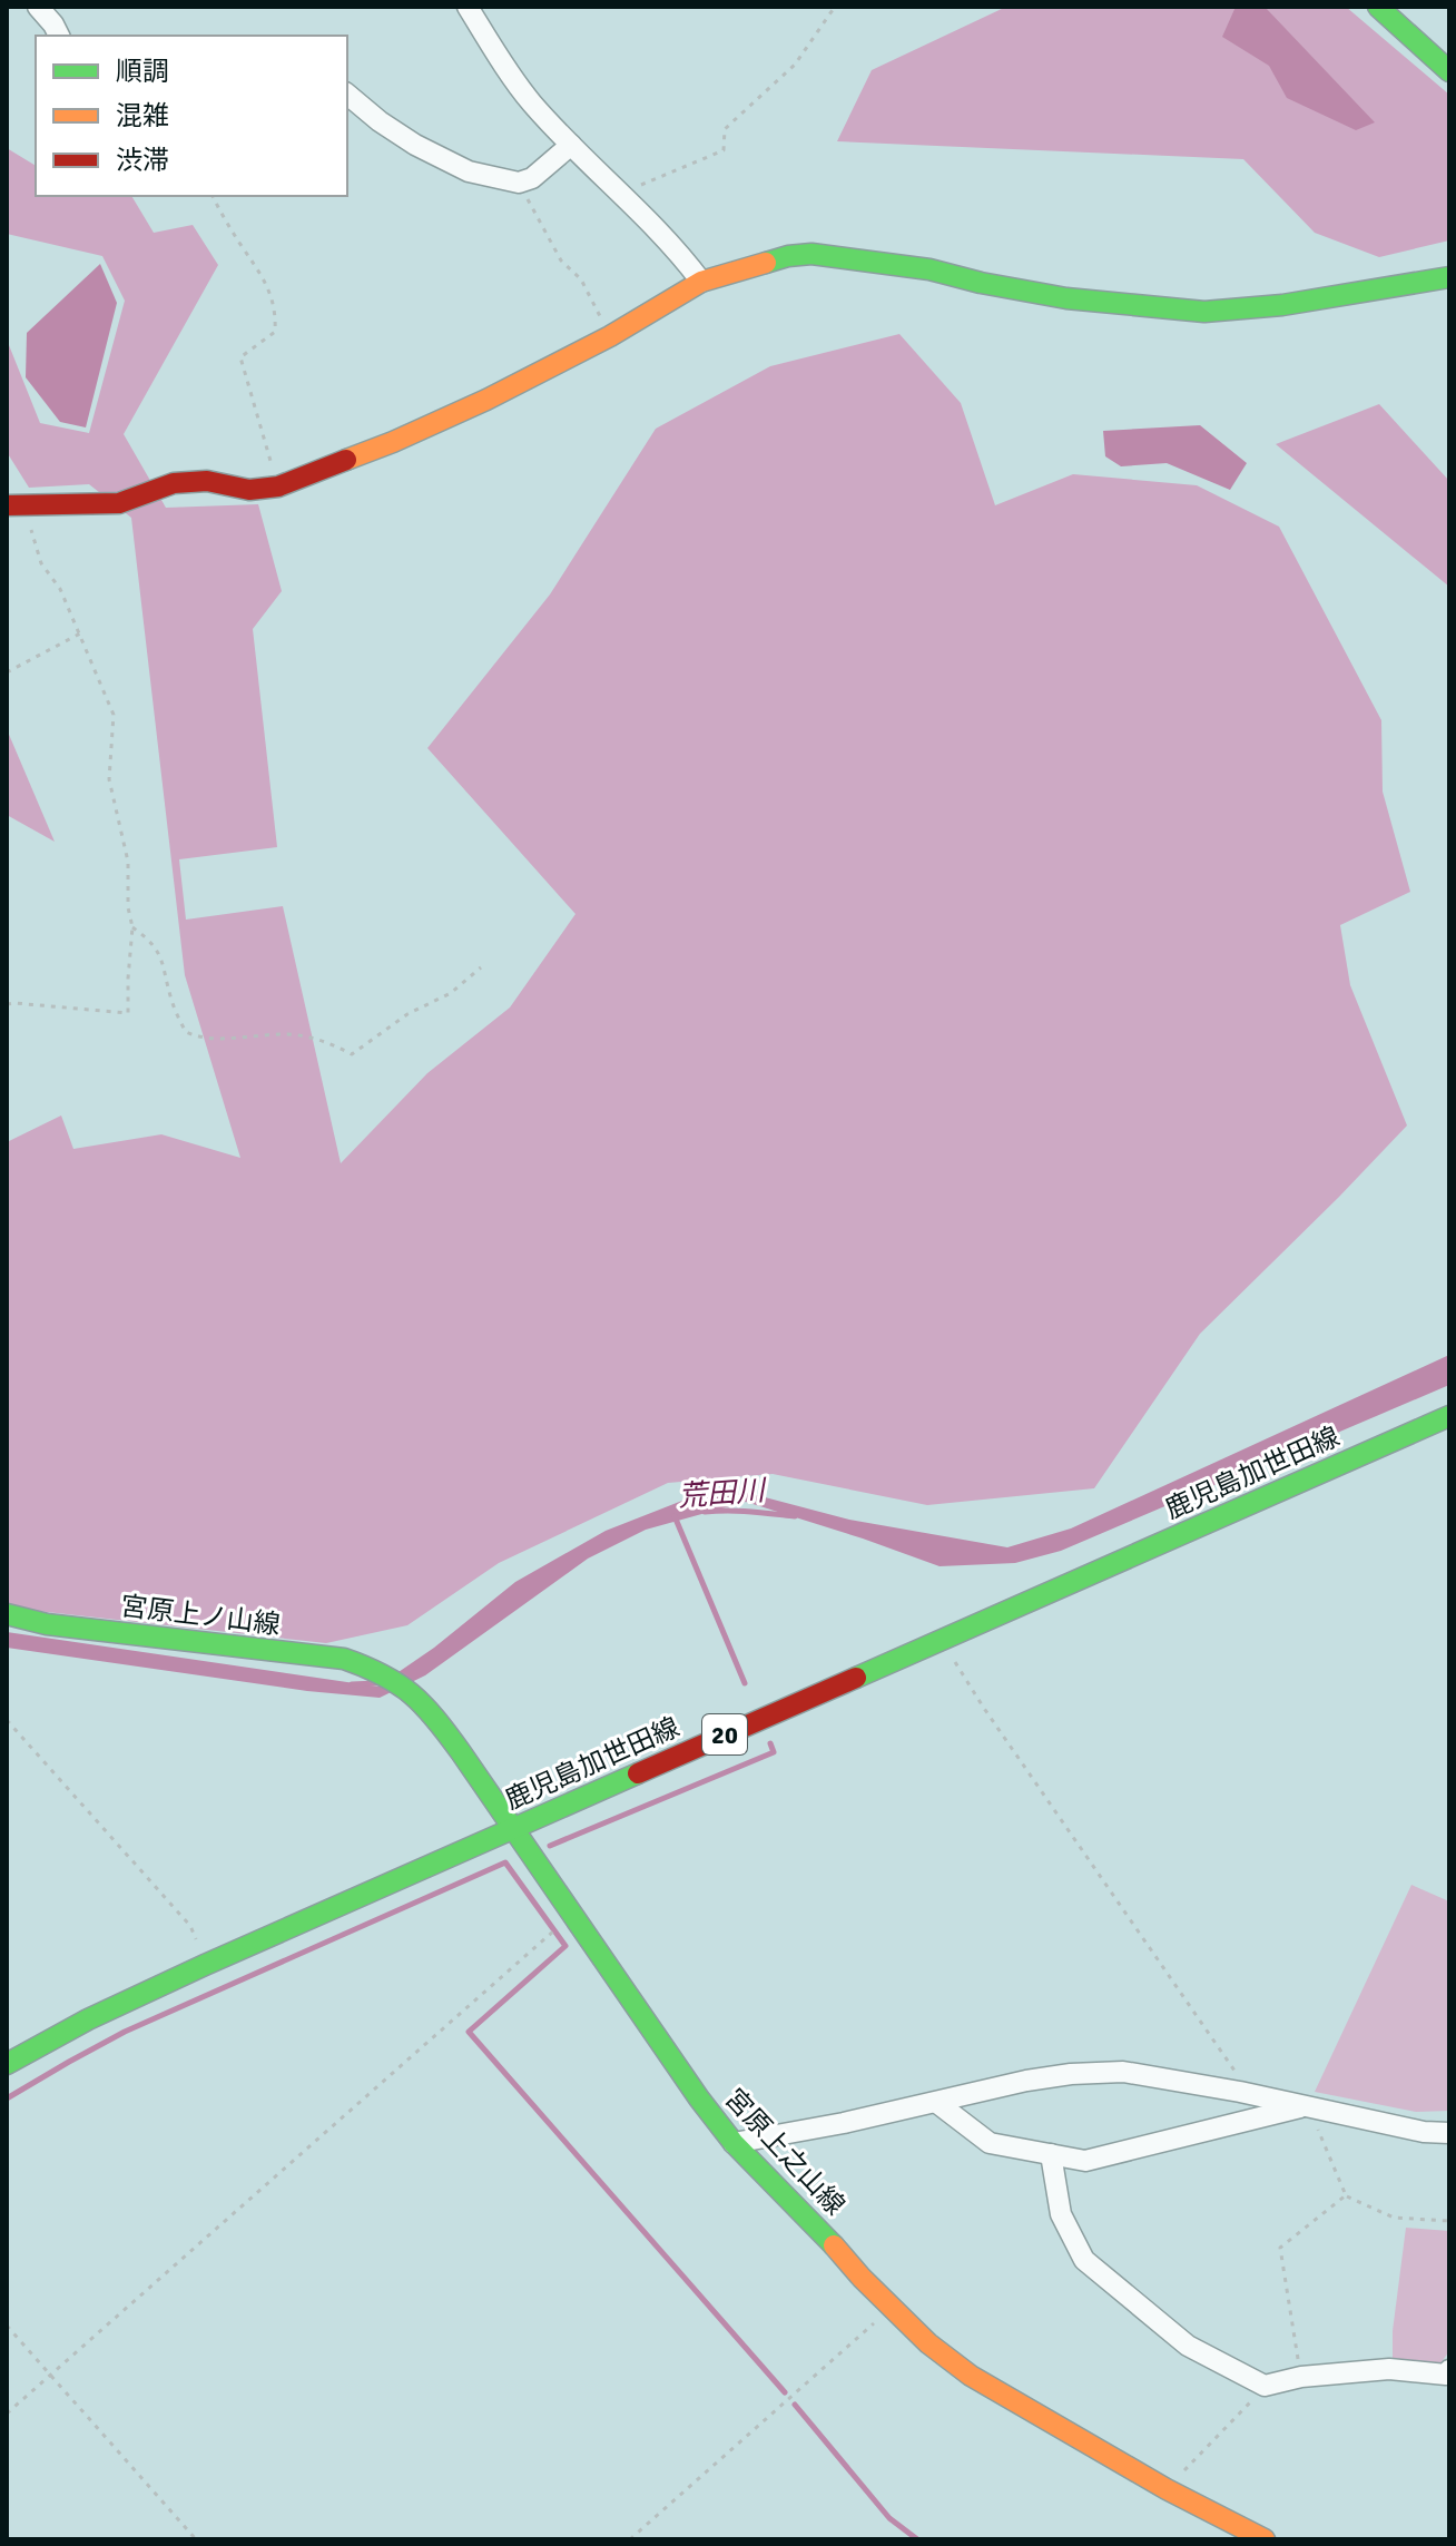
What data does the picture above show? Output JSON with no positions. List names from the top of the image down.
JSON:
{
  "streets": {
    "street": [
      "鹿児島加世田線",
      "宮原上ノ山線",
      "20",
      "宮原上之山線"
    ]
  },
  "crossings": [
    ["鹿児島加世田線", "宮原上之山線"],
    ["宮原上ノ山線", "宮原上之山線"]
  ],
  "water": ["荒田川"],
  "legend": ["順調", "混雑", "渋滞"]
}
